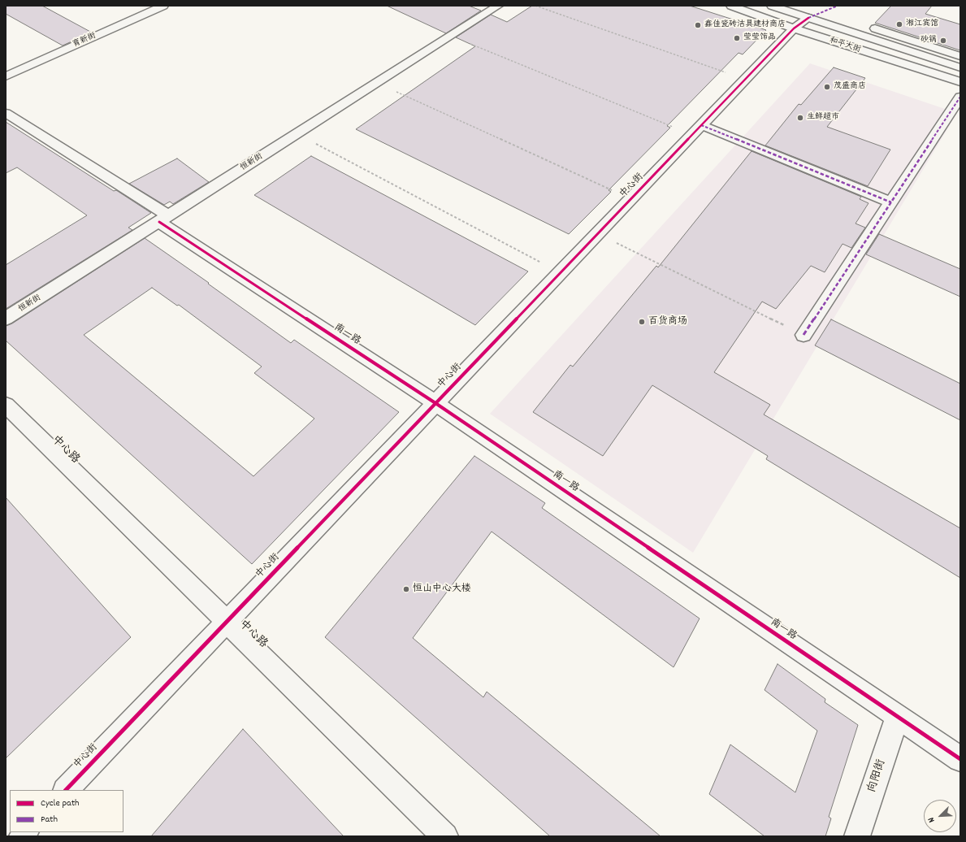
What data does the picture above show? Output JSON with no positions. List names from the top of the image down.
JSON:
{
  "streets": {
    "street": [
      "育新街",
      "和平大街",
      "恒新街",
      "中心街",
      "南一路",
      "中心路",
      "向阳街"
    ]
  },
  "crossings": [
    ["和平大街", "中心街"],
    ["恒新街", "南一路"],
    ["中心街", "南一路"],
    ["中心街", "中心路"],
    ["南一路", "向阳街"]
  ],
  "places": [
    "湘江宾馆",
    "鑫佳瓷砖洁具建材商店",
    "莹莹饰品",
    "砂锅",
    "茂盛商店",
    "生鲜超市",
    "百货商场",
    "恒山中心大楼"
  ],
  "legend": ["Cycle path", "Path"],
  "north": "bottom left"
}
